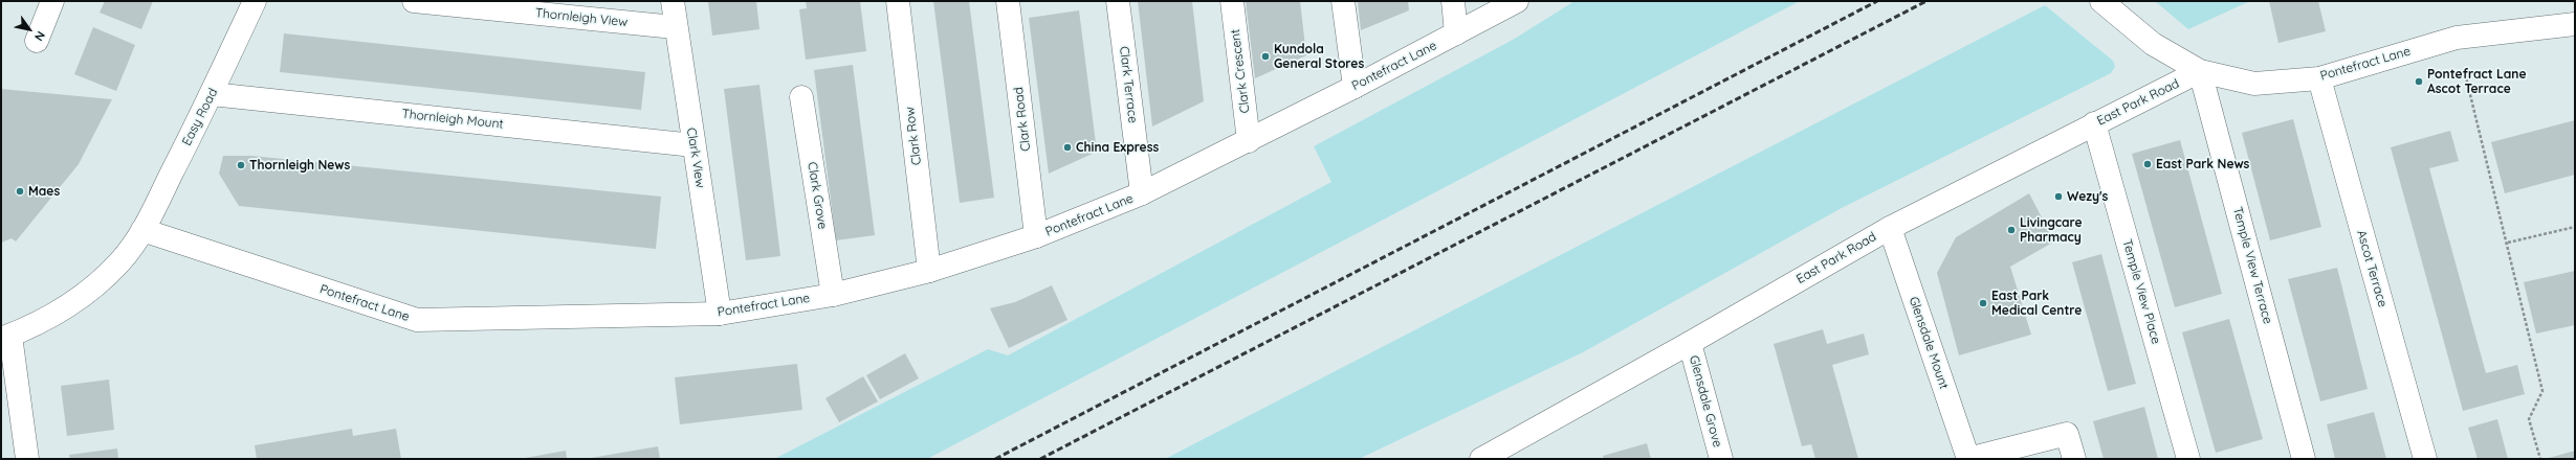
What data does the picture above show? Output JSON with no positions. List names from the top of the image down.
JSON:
{
  "streets": {
    "street": [
      "Thornleigh View",
      "Pontefract Lane",
      "Clark Crescent",
      "Clark Terrace",
      "East Park Road",
      "Easy Road",
      "Thornleigh Mount",
      "Clark Road",
      "Clark Row",
      "Clark View",
      "Clark Grove",
      "Temple View Terrace",
      "Ascot Terrace",
      "Temple View Place",
      "Glensdale Mount",
      "Glensdale Grove"
    ]
  },
  "crossings": [
    ["Thornleigh View", "Clark View"],
    ["Pontefract Lane", "Clark Crescent"],
    ["Pontefract Lane", "Clark Terrace"],
    ["Pontefract Lane", "East Park Road"],
    ["Pontefract Lane", "Easy Road"],
    ["Pontefract Lane", "Clark Road"],
    ["Pontefract Lane", "Clark Row"],
    ["Pontefract Lane", "Clark View"],
    ["Pontefract Lane", "Clark Grove"],
    ["Pontefract Lane", "Temple View Terrace"],
    ["Pontefract Lane", "Ascot Terrace"],
    ["East Park Road", "Temple View Terrace"],
    ["East Park Road", "Temple View Place"],
    ["East Park Road", "Glensdale Mount"],
    ["East Park Road", "Glensdale Grove"],
    ["Easy Road", "Thornleigh Mount"],
    ["Thornleigh Mount", "Clark View"]
  ],
  "places": [
    "Kundola General Stores",
    "Pontefract Lane Ascot Terrace",
    "China Express",
    "East Park News",
    "Thornleigh News",
    "Maes",
    "Wezy's",
    "Livingcare Pharmacy",
    "East Park Medical Centre"
  ],
  "north": "bottom right"
}
